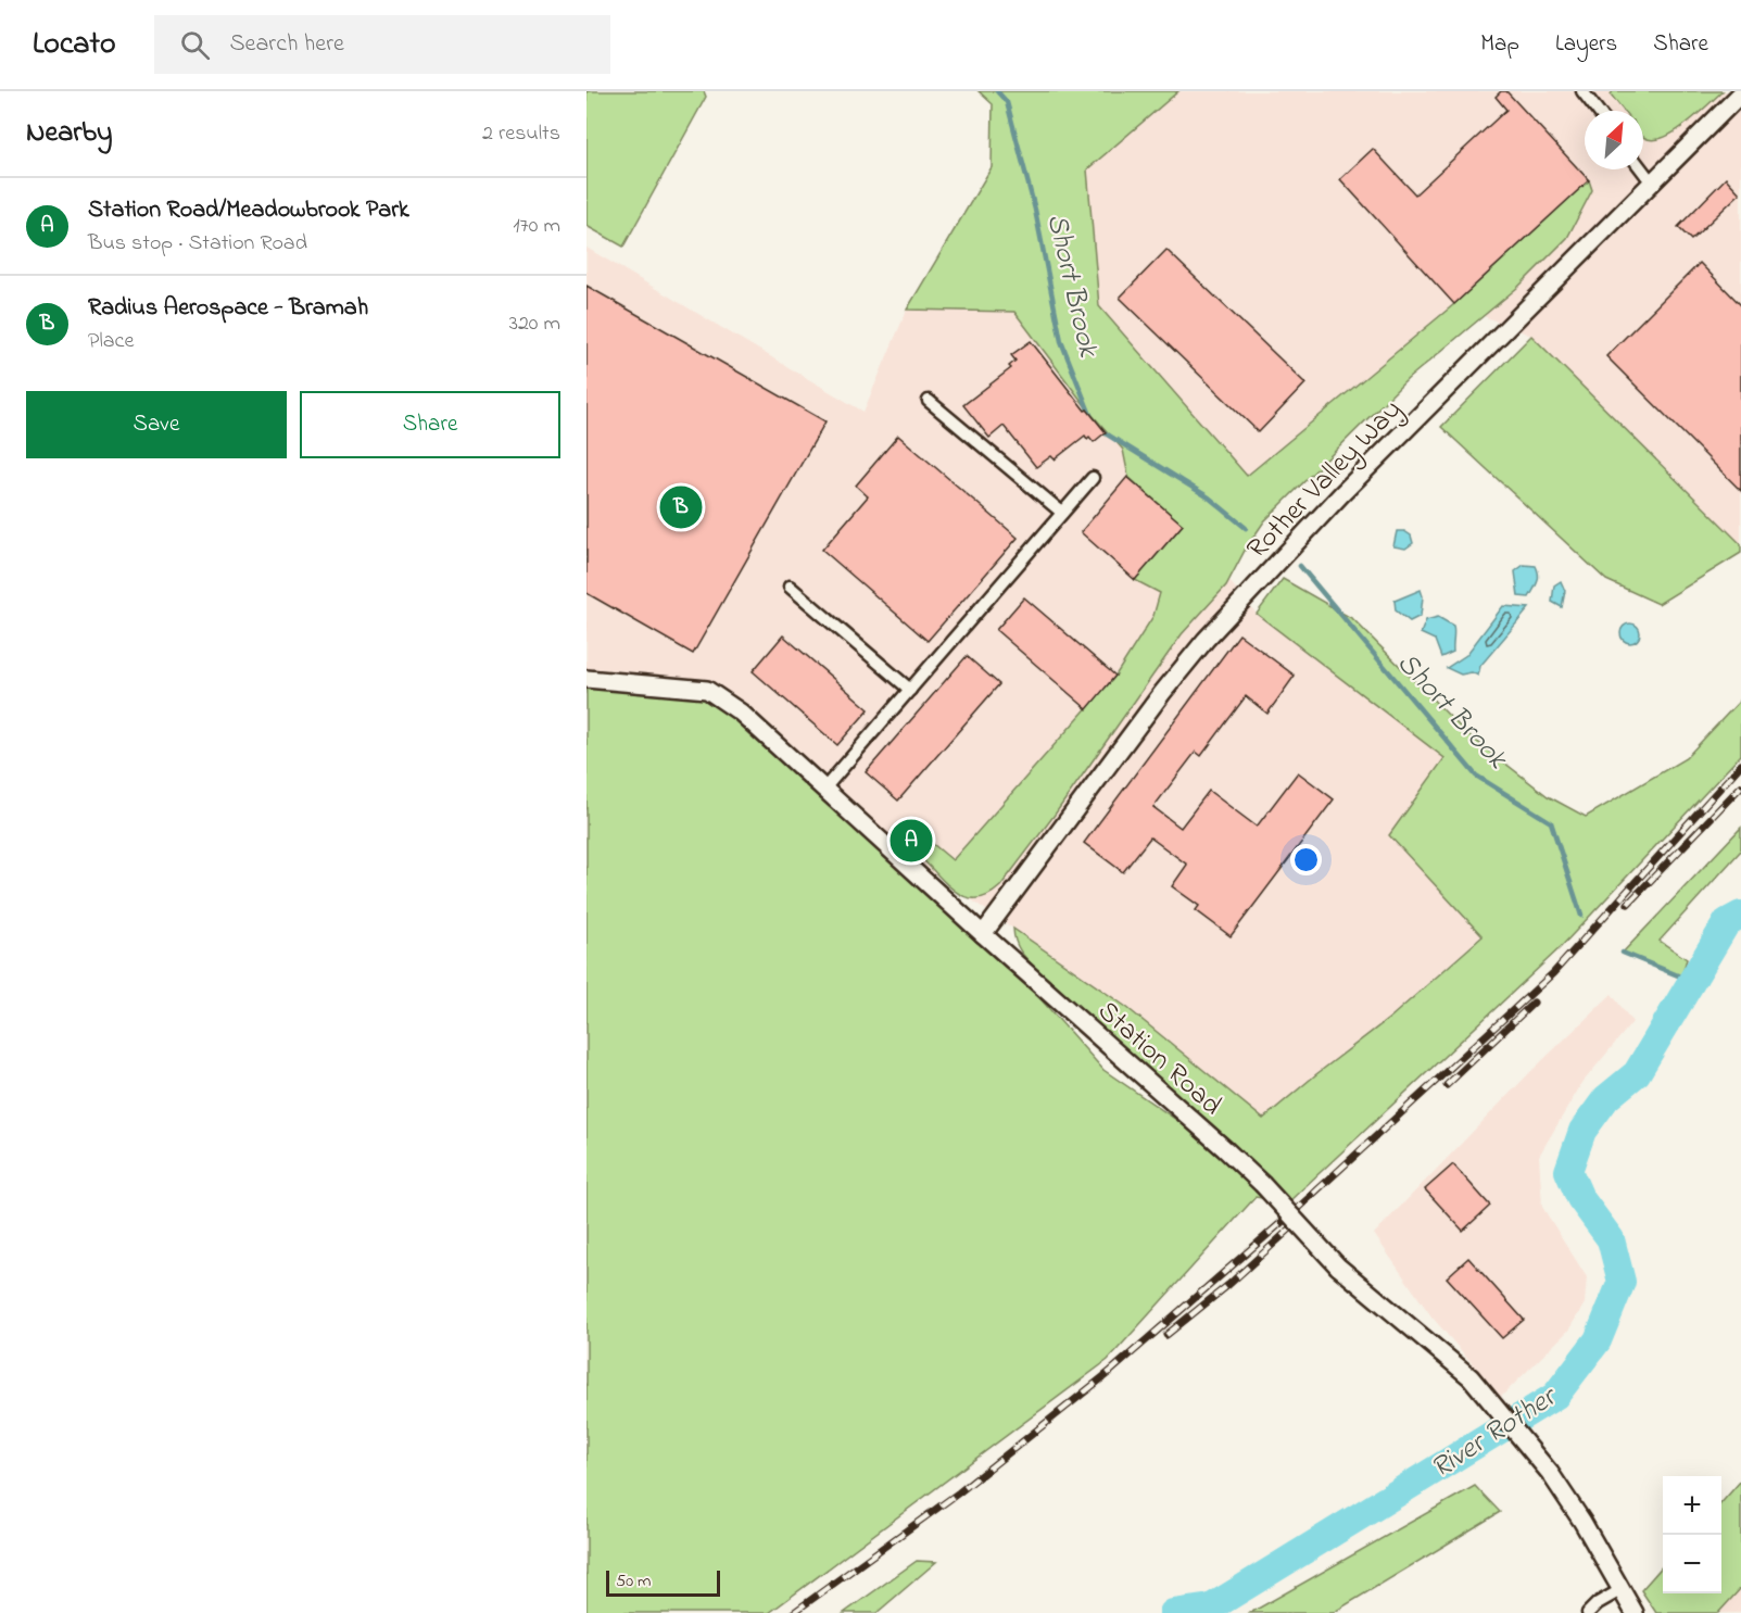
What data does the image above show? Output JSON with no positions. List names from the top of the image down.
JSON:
{
  "streets": {
    "main road": ["Rother Valley Way", "Station Road"]
  },
  "crossings": [
    ["Rother Valley Way", "Station Road"]
  ],
  "water": ["Short Brook", "River Rother"],
  "scale_bar": "50 m",
  "north": "top right",
  "page": {
    "header": "Locato",
    "search": "Search here",
    "nav": ["Map", "Layers", "Share"],
    "heading": ["Nearby", "2 results"],
    "list": [
      {
        "mark": "A",
        "name": "Station Road/Meadowbrook Park",
        "note": "Bus stop · Station Road",
        "value": "170 m"
      },
      {
        "mark": "B",
        "name": "Radius Aerospace - Bramah",
        "note": "Place",
        "value": "320 m"
      }
    ],
    "buttons": ["Save", "Share"],
    "pins": ["B", "A"],
    "map_buttons": ["+", "−"],
    "scale": "50 m"
  }
}
